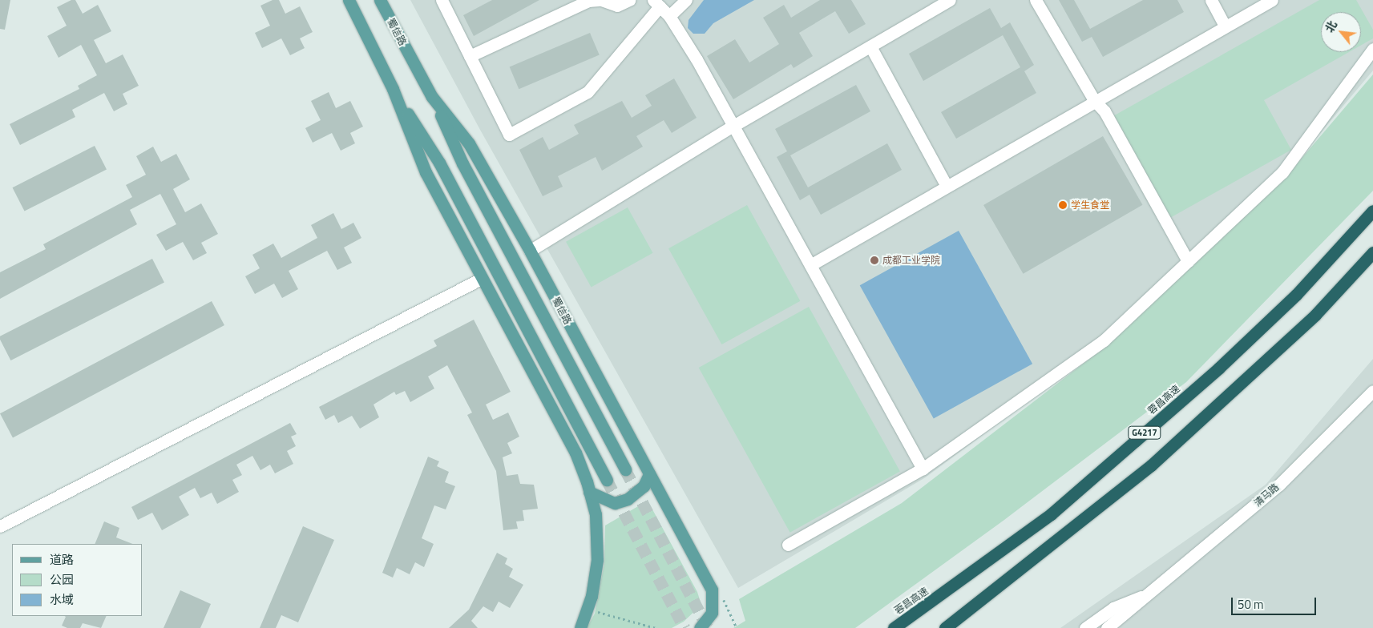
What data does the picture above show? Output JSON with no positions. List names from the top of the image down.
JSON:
{
  "streets": {
    "highway": ["蓉昌高速", "G4217"],
    "main road": ["蜀信路"],
    "street": ["清马路"]
  },
  "places": ["学生食堂", "成都工业学院"],
  "legend": ["道路", "公园", "水域"],
  "scale_bar": "50 m",
  "north": "top left"
}
